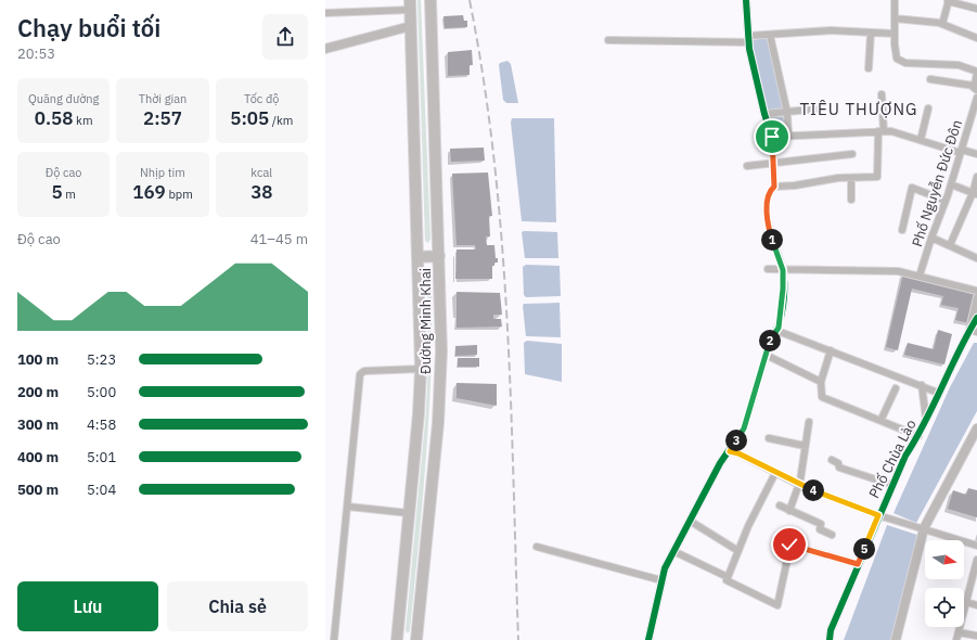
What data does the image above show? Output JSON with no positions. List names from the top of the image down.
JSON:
{
  "streets": {
    "main road": ["Đường Minh Khai"],
    "street": ["Phố Nguyễn Đức Đôn", "Phố Chùa Lào"]
  },
  "districts": ["TIÊU THƯỢNG"],
  "north": "right",
  "page": {
    "heading": ["Chạy buổi tối", "20:53"],
    "stats": [
      ["Quãng đường", "0.58 km"],
      ["Thời gian", "2:57"],
      ["Tốc độ", "5:05 /km"],
      ["Độ cao", "5 m"],
      ["Nhịp tim", "169 bpm"],
      ["kcal", "38"]
    ],
    "chart": ["Độ cao", "41–45 m"],
    "pins": [
      "1",
      "2",
      "3",
      "4",
      "5"
    ],
    "list": [
      {
        "name": "100 m",
        "note": "5:23"
      },
      {
        "name": "200 m",
        "note": "5:00"
      },
      {
        "name": "300 m",
        "note": "4:58"
      },
      {
        "name": "400 m",
        "note": "5:01"
      },
      {
        "name": "500 m",
        "note": "5:04"
      }
    ],
    "buttons": ["Lưu", "Chia sẻ"]
  }
}
